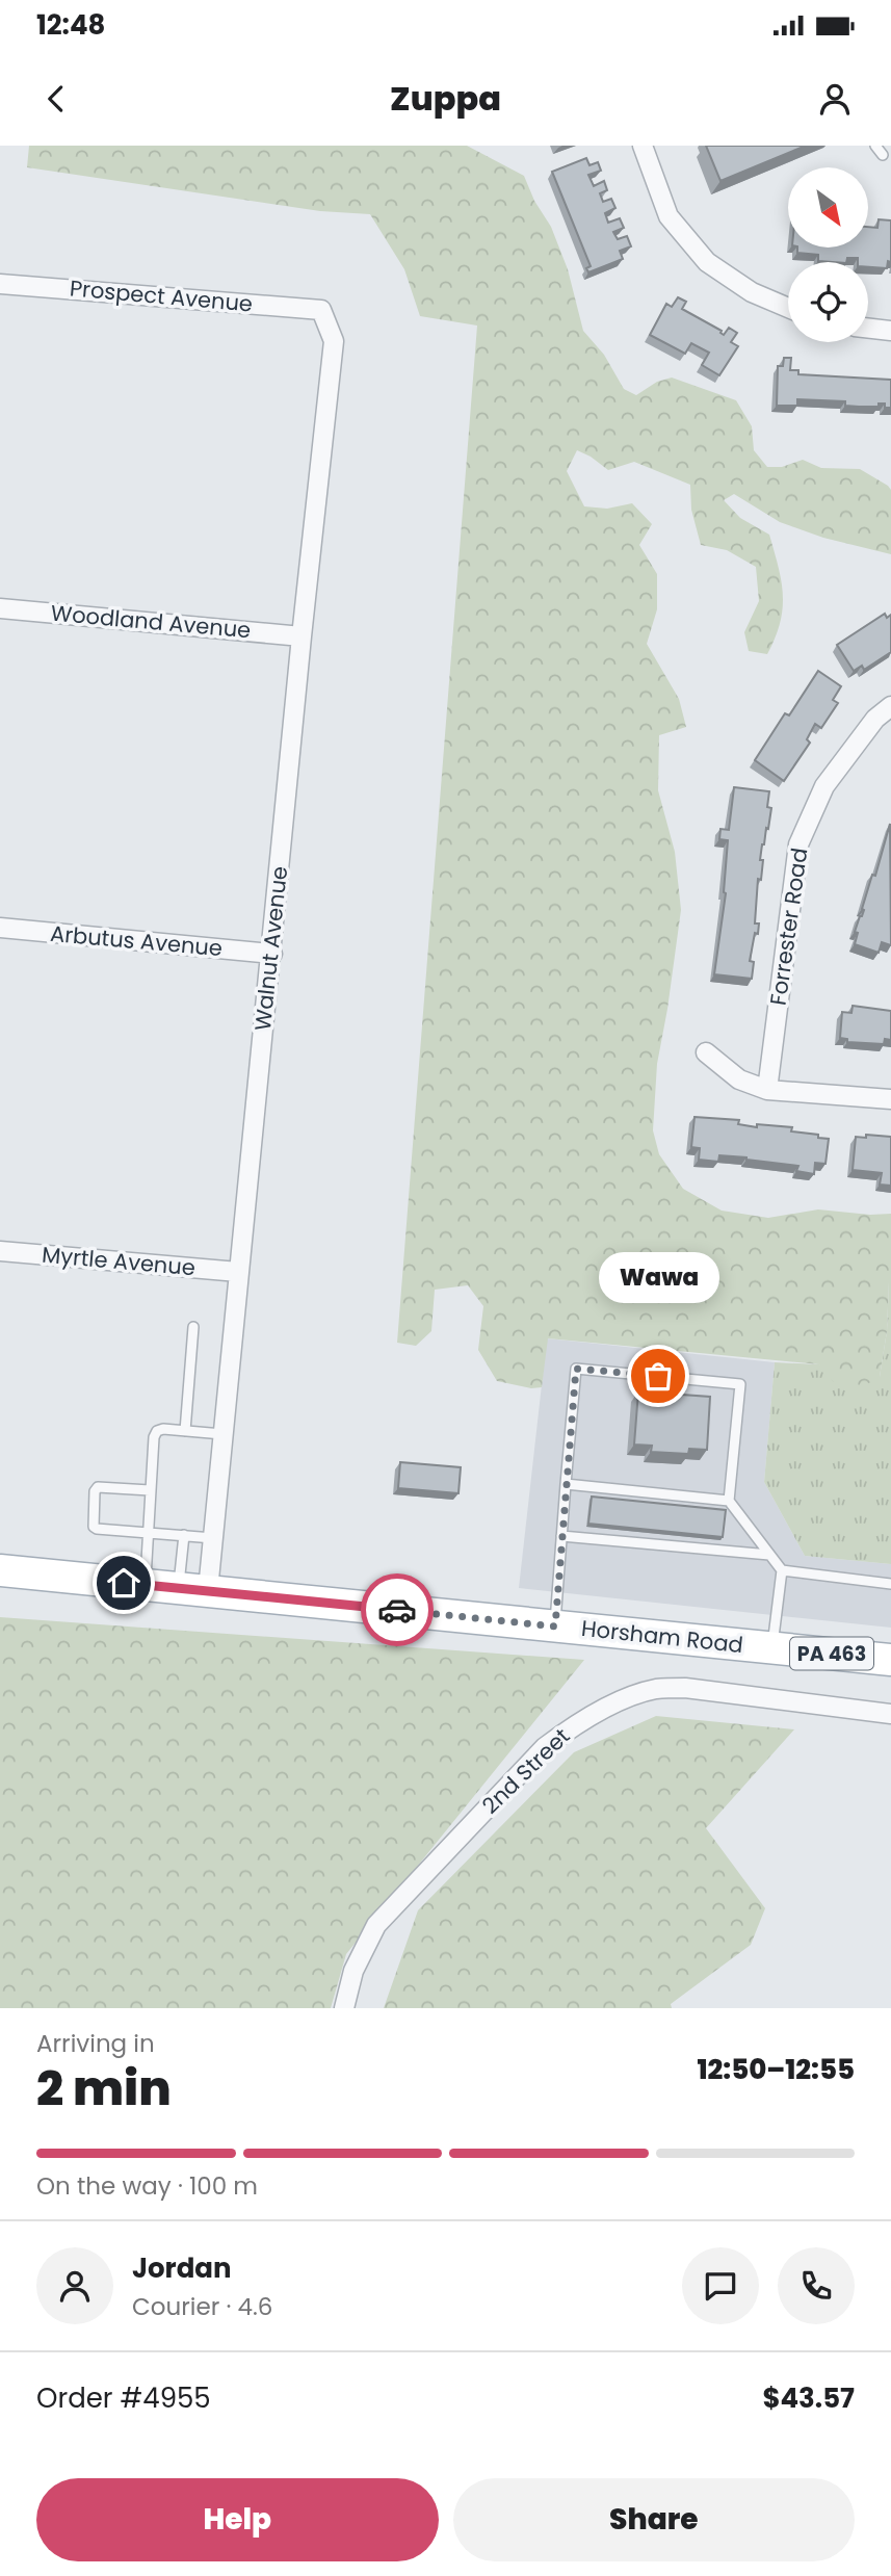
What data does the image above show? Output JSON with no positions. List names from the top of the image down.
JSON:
{
  "streets": {
    "main road": ["Horsham Road", "PA 463"],
    "street": [
      "Prospect Avenue",
      "Woodland Avenue",
      "Forrester Road",
      "Arbutus Avenue",
      "Walnut Avenue",
      "Myrtle Avenue",
      "2nd Street"
    ]
  },
  "crossings": [
    ["Prospect Avenue", "Walnut Avenue"],
    ["Woodland Avenue", "Walnut Avenue"],
    ["Arbutus Avenue", "Walnut Avenue"],
    ["Walnut Avenue", "Myrtle Avenue"],
    ["Walnut Avenue", "Horsham Road"]
  ],
  "places": ["Wawa"],
  "north": "bottom right",
  "page": {
    "status": "12:48",
    "header": "Zuppa",
    "bubble": "Wawa",
    "heading": ["2 min", "Arriving in", "12:50–12:55"],
    "panel": [
      "Jordan",
      "Courier · 4.6",
      "Order #4955",
      "$43.57"
    ],
    "bar": "On the way · 100 m",
    "buttons": ["Help", "Share"]
  }
}
